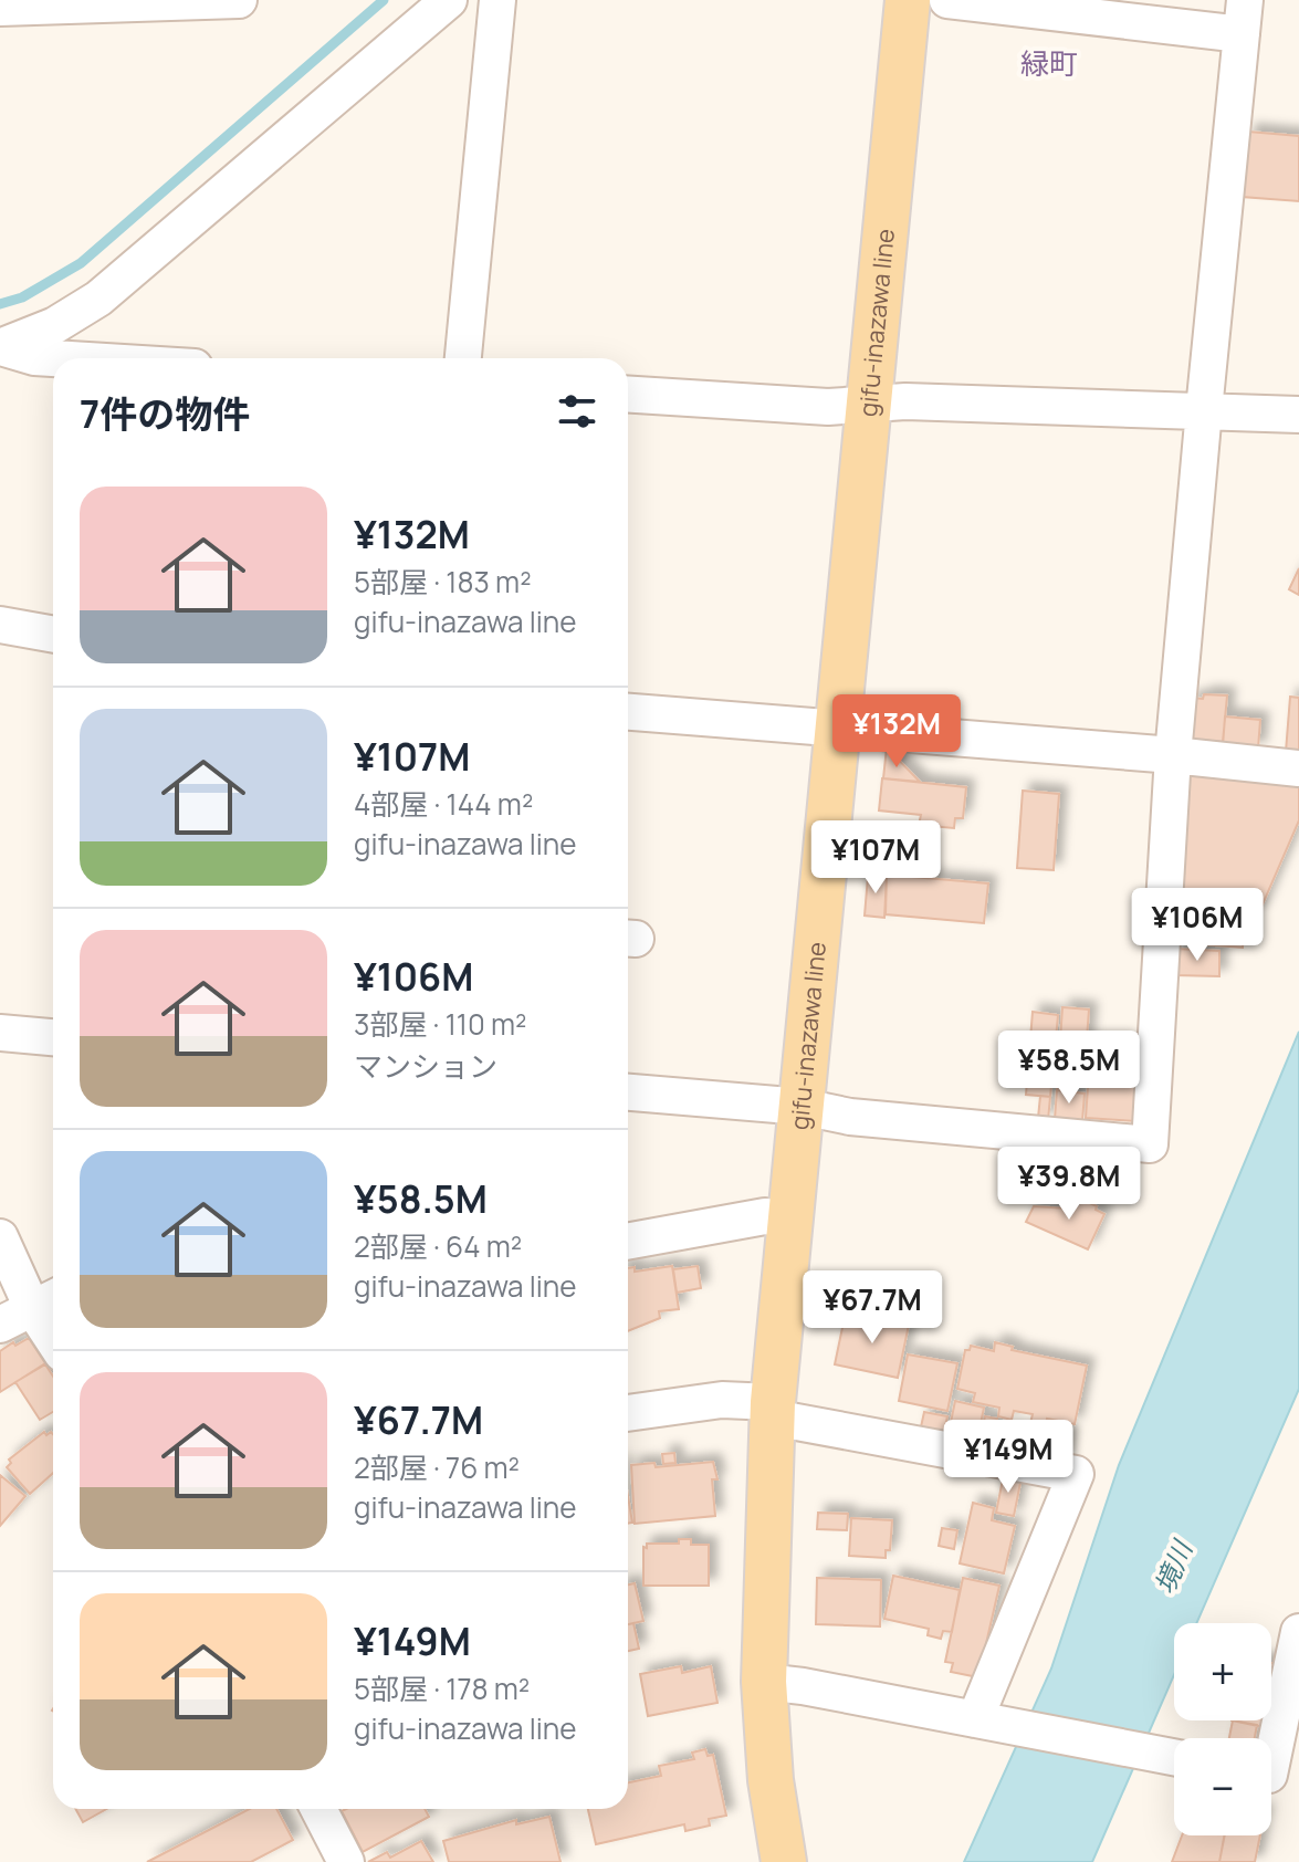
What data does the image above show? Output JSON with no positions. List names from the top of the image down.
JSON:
{
  "streets": {
    "main road": ["gifu-inazawa line"]
  },
  "districts": ["緑町"],
  "water": ["境川"],
  "page": {
    "heading": "7件の物件",
    "list": [
      {
        "name": "¥132M",
        "note": "5部屋 · 183 m² · gifu-inazawa line"
      },
      {
        "name": "¥107M",
        "note": "4部屋 · 144 m² · gifu-inazawa line"
      },
      {
        "name": "¥106M",
        "note": "3部屋 · 110 m² · マンション"
      },
      {
        "name": "¥58.5M",
        "note": "2部屋 · 64 m² · gifu-inazawa line"
      },
      {
        "name": "¥67.7M",
        "note": "2部屋 · 76 m² · gifu-inazawa line"
      },
      {
        "name": "¥149M",
        "note": "5部屋 · 178 m² · gifu-inazawa line"
      }
    ],
    "price": [
      "¥132M",
      "¥107M",
      "¥106M",
      "¥58.5M",
      "¥39.8M",
      "¥67.7M",
      "¥149M"
    ],
    "map_buttons": ["+", "−"]
  }
}
